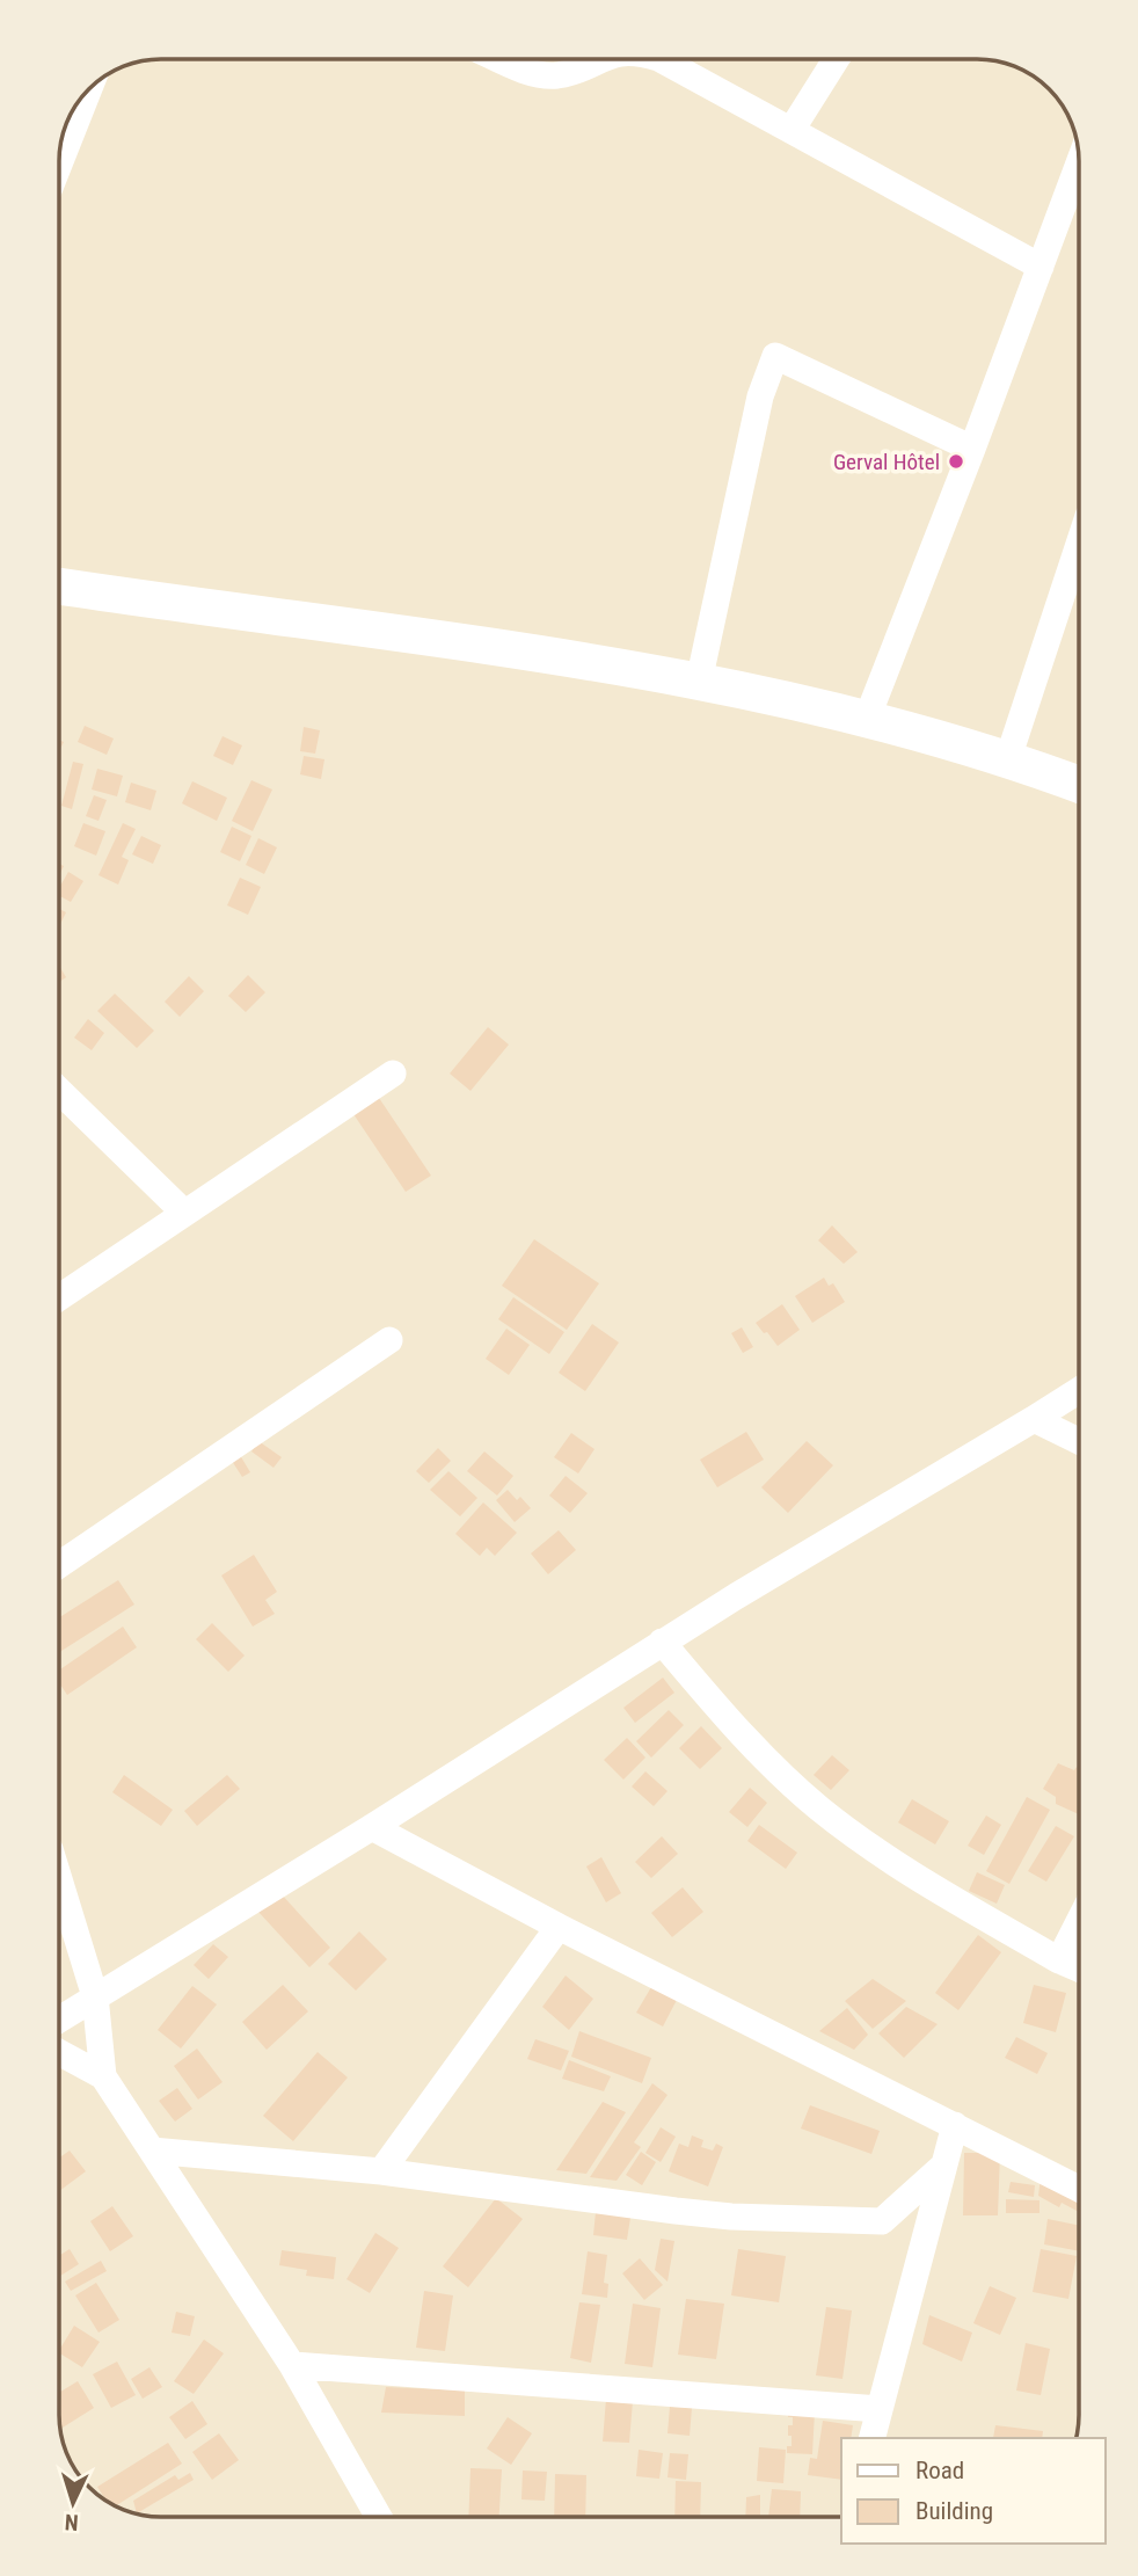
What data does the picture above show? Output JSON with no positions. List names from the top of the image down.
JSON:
{
  "places": ["Gerval Hôtel"],
  "legend": ["Road", "Building"],
  "north": "bottom"
}
